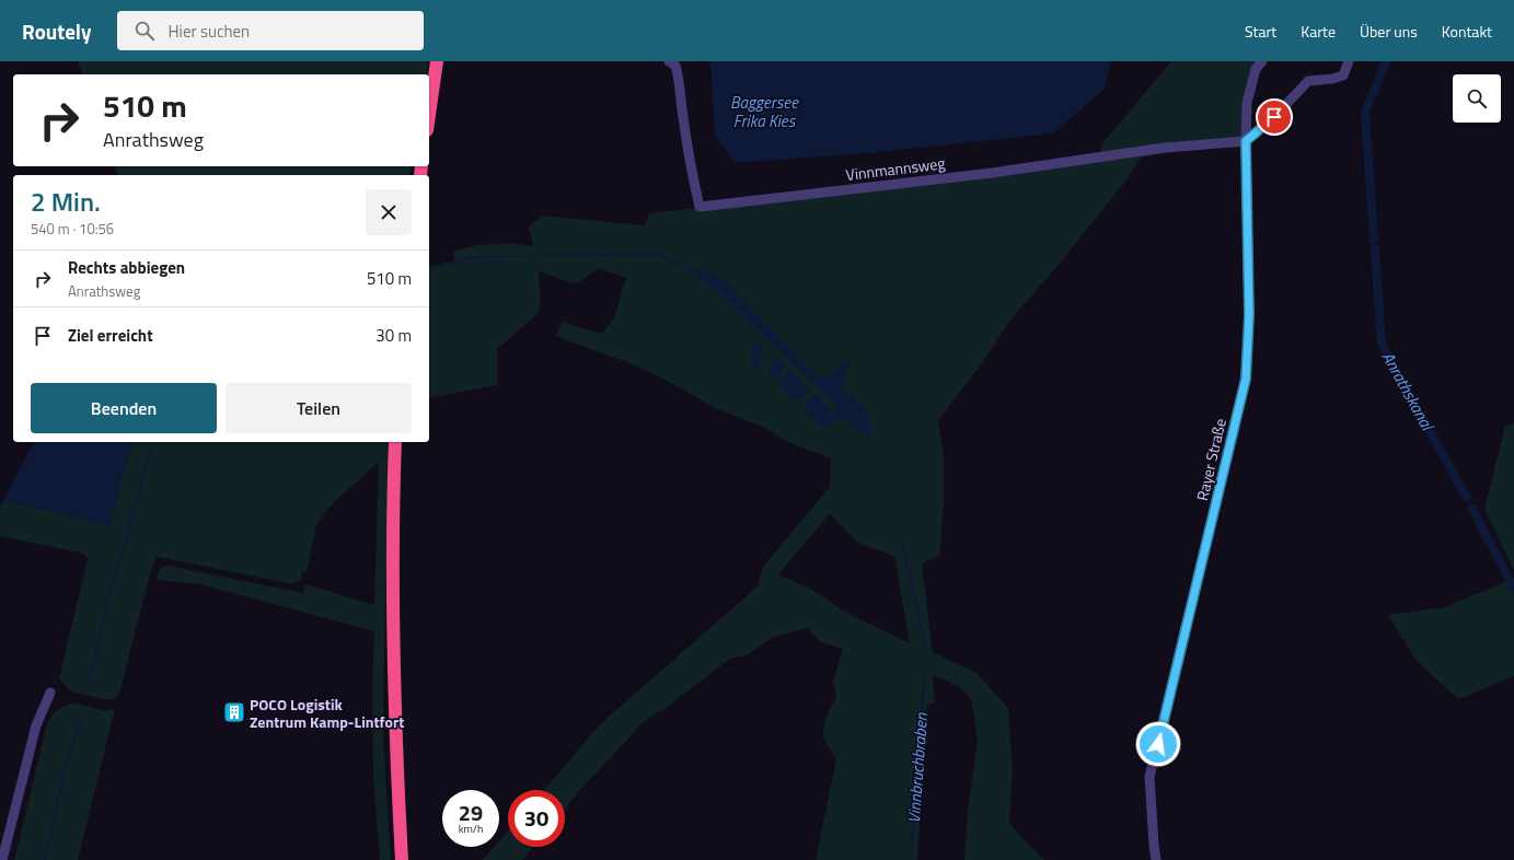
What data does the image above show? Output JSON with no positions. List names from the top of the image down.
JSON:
{
  "streets": {
    "street": ["Vinnmannsweg", "Rayer Straße"]
  },
  "crossings": [
    ["Vinnmannsweg", "Rayer Straße"]
  ],
  "water": ["Baggersee Frika Kies", "Anrathskanal", "Vinnbruchbraben"],
  "places": {
    "building": ["POCO Logistik Zentrum Kamp-Lintfort"]
  },
  "page": {
    "header": "Routely",
    "search": "Hier suchen",
    "nav": [
      "Start",
      "Karte",
      "Über uns",
      "Kontakt"
    ],
    "turn": ["510 m", "Anrathsweg"],
    "heading": ["2 Min.", "540 m · 10:56"],
    "list": [
      {
        "name": "Rechts abbiegen",
        "note": "Anrathsweg",
        "value": "510 m"
      },
      {
        "name": "Ziel erreicht",
        "value": "30 m"
      }
    ],
    "buttons": ["Beenden", "Teilen"],
    "speed": "29 km/h",
    "limit": "30"
  }
}
